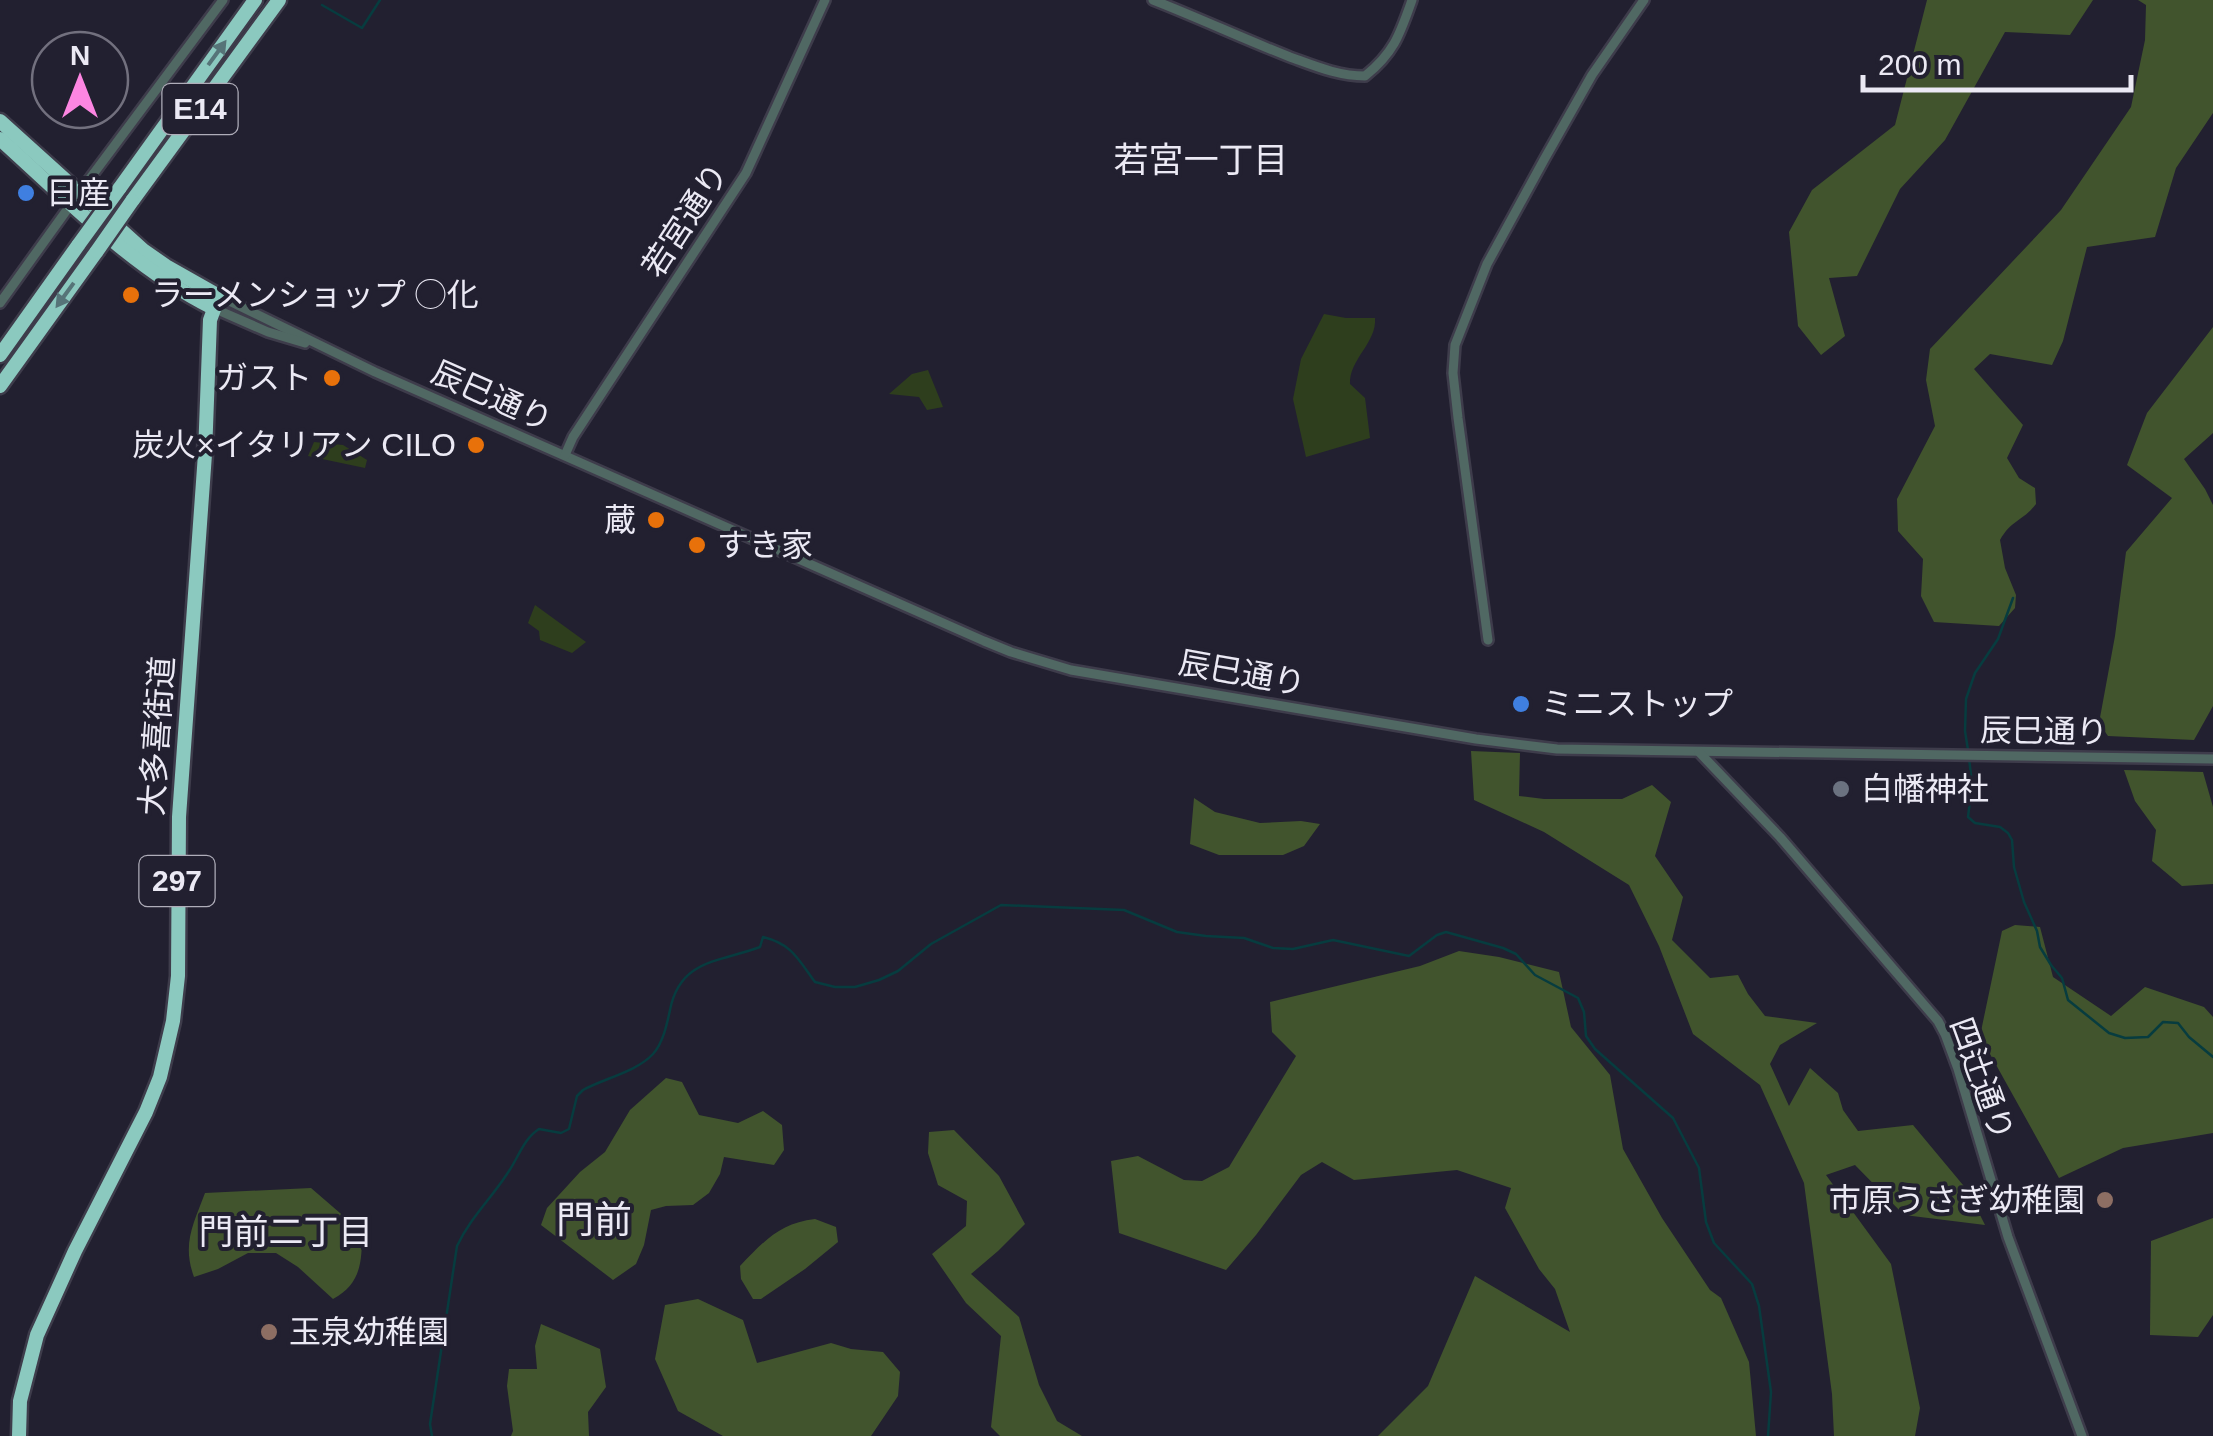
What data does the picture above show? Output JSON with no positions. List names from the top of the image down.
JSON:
{
  "streets": {
    "highway": ["E14", "大多喜街道", "297"],
    "street": ["若宮通り", "辰巳通り", "四辻通り"]
  },
  "crossings": [
    ["若宮通り", "辰巳通り"],
    ["辰巳通り", "大多喜街道"],
    ["辰巳通り", "四辻通り"]
  ],
  "districts": ["若宮一丁目", "門前", "門前二丁目"],
  "places": [
    "日産",
    "ラーメンショップ ◯化",
    "ガスト",
    "炭火×イタリアン CILO",
    "蔵",
    "すき家",
    "ミニストップ",
    "白幡神社",
    "市原うさぎ幼稚園",
    "玉泉幼稚園"
  ],
  "scale_bar": "200 m",
  "north": "top"
}
